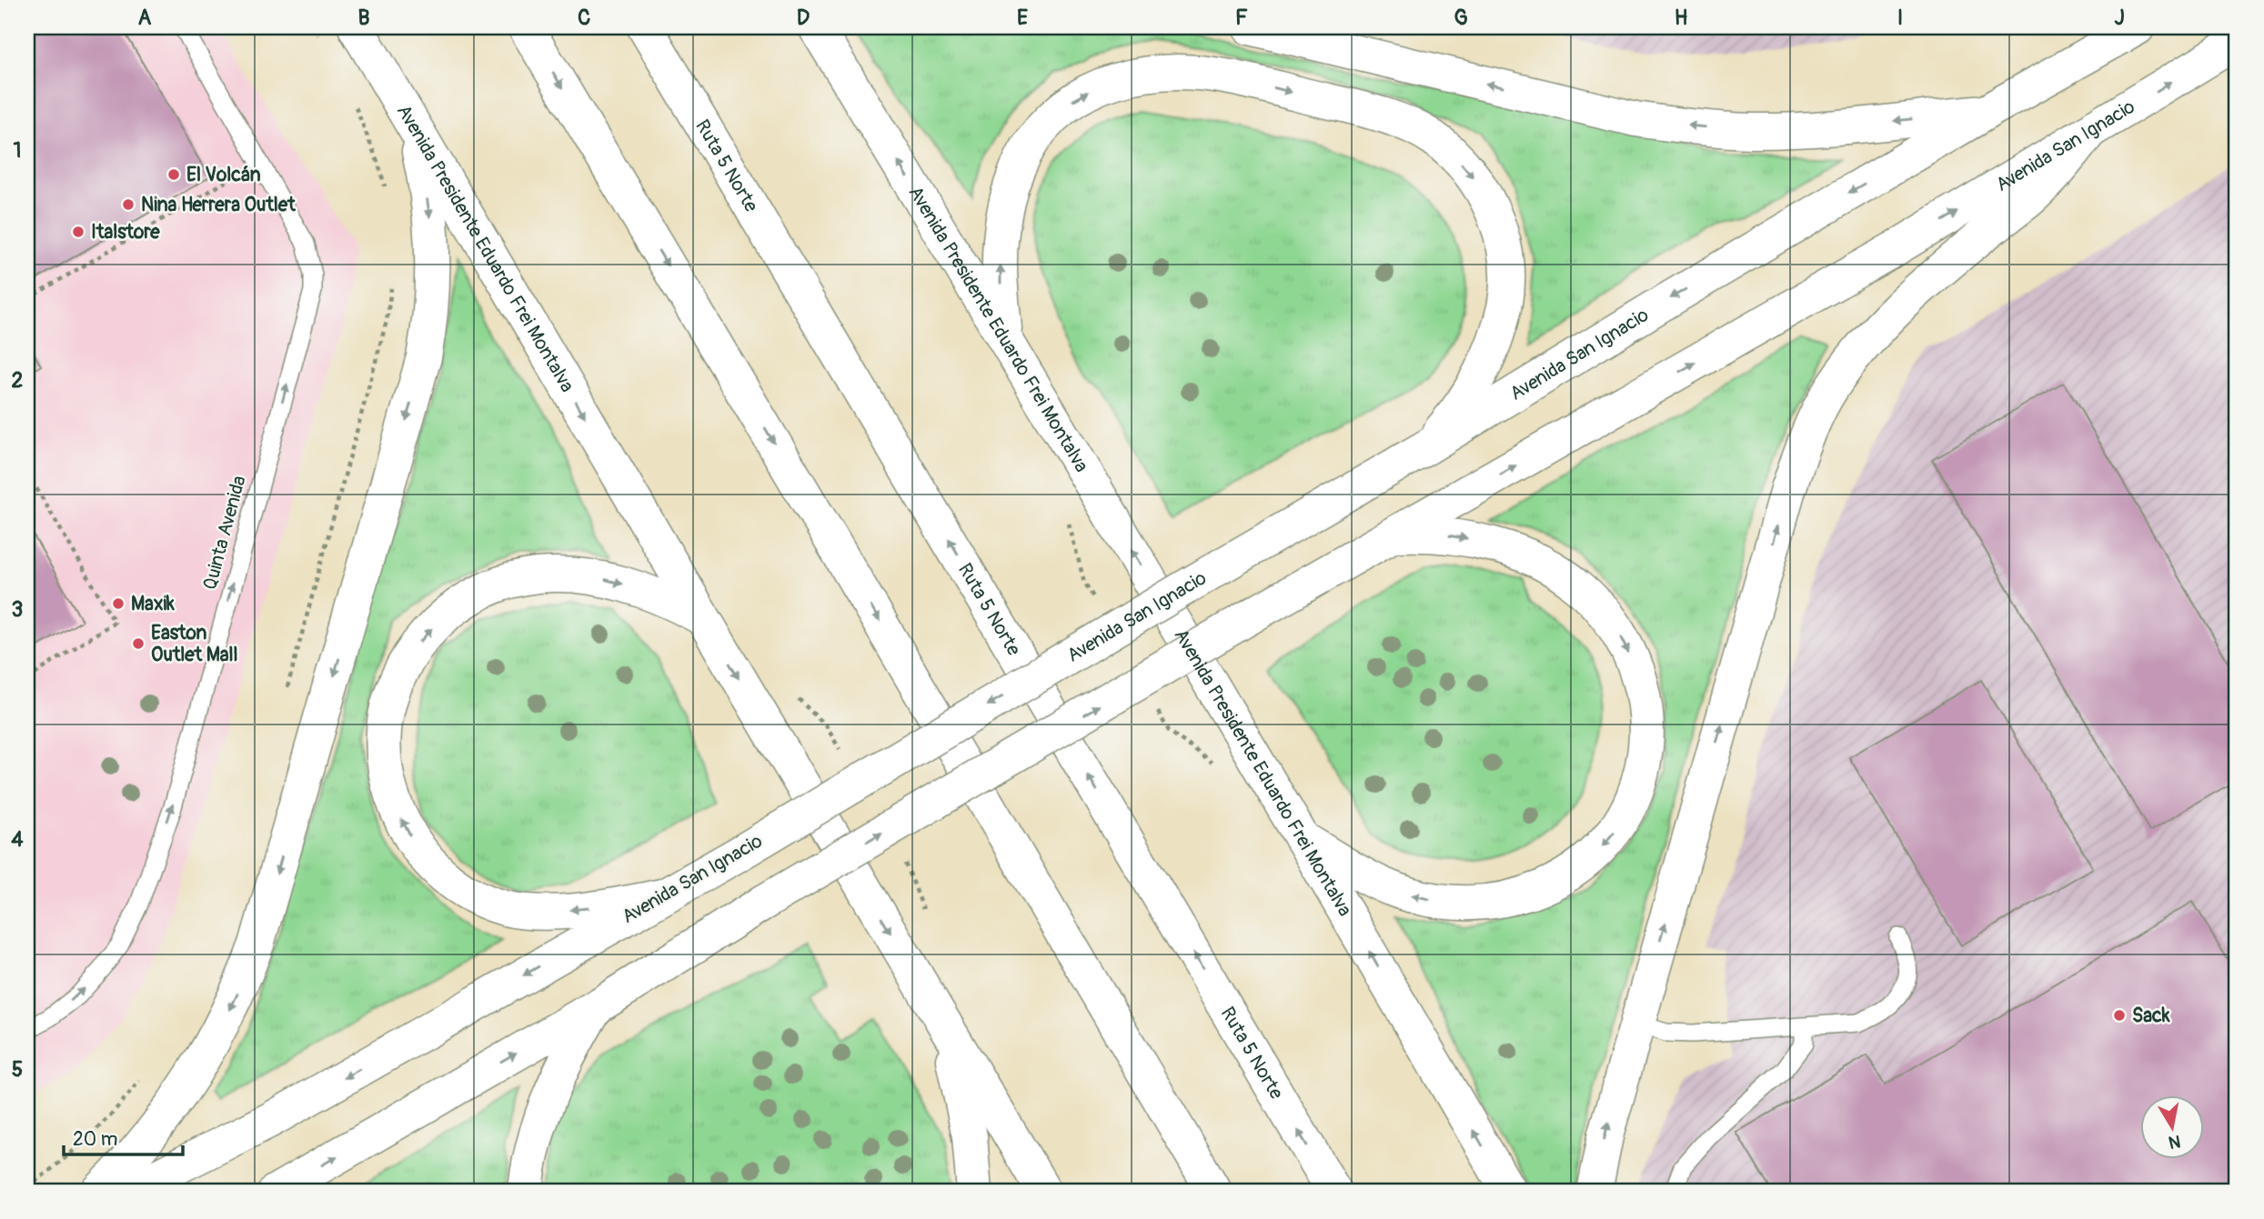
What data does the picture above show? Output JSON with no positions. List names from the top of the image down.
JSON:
{
  "streets": {
    "main road": ["Avenida San Ignacio", "Ruta 5 Norte", "Avenida Presidente Eduardo Frei Montalva"],
    "lane": ["Quinta Avenida"]
  },
  "one_way": ["Quinta Avenida"],
  "places": [
    "El Volcán",
    "Nina Herrera Outlet",
    "Italstore",
    "Maxik",
    "Easton Outlet Mall",
    "Sack"
  ],
  "scale_bar": "20 m",
  "north": "bottom",
  "grid": {
    "columns": [
      "A",
      "B",
      "C",
      "D",
      "E",
      "F",
      "G",
      "H",
      "I",
      "J"
    ],
    "rows": [
      "1",
      "2",
      "3",
      "4",
      "5"
    ]
  }
}
